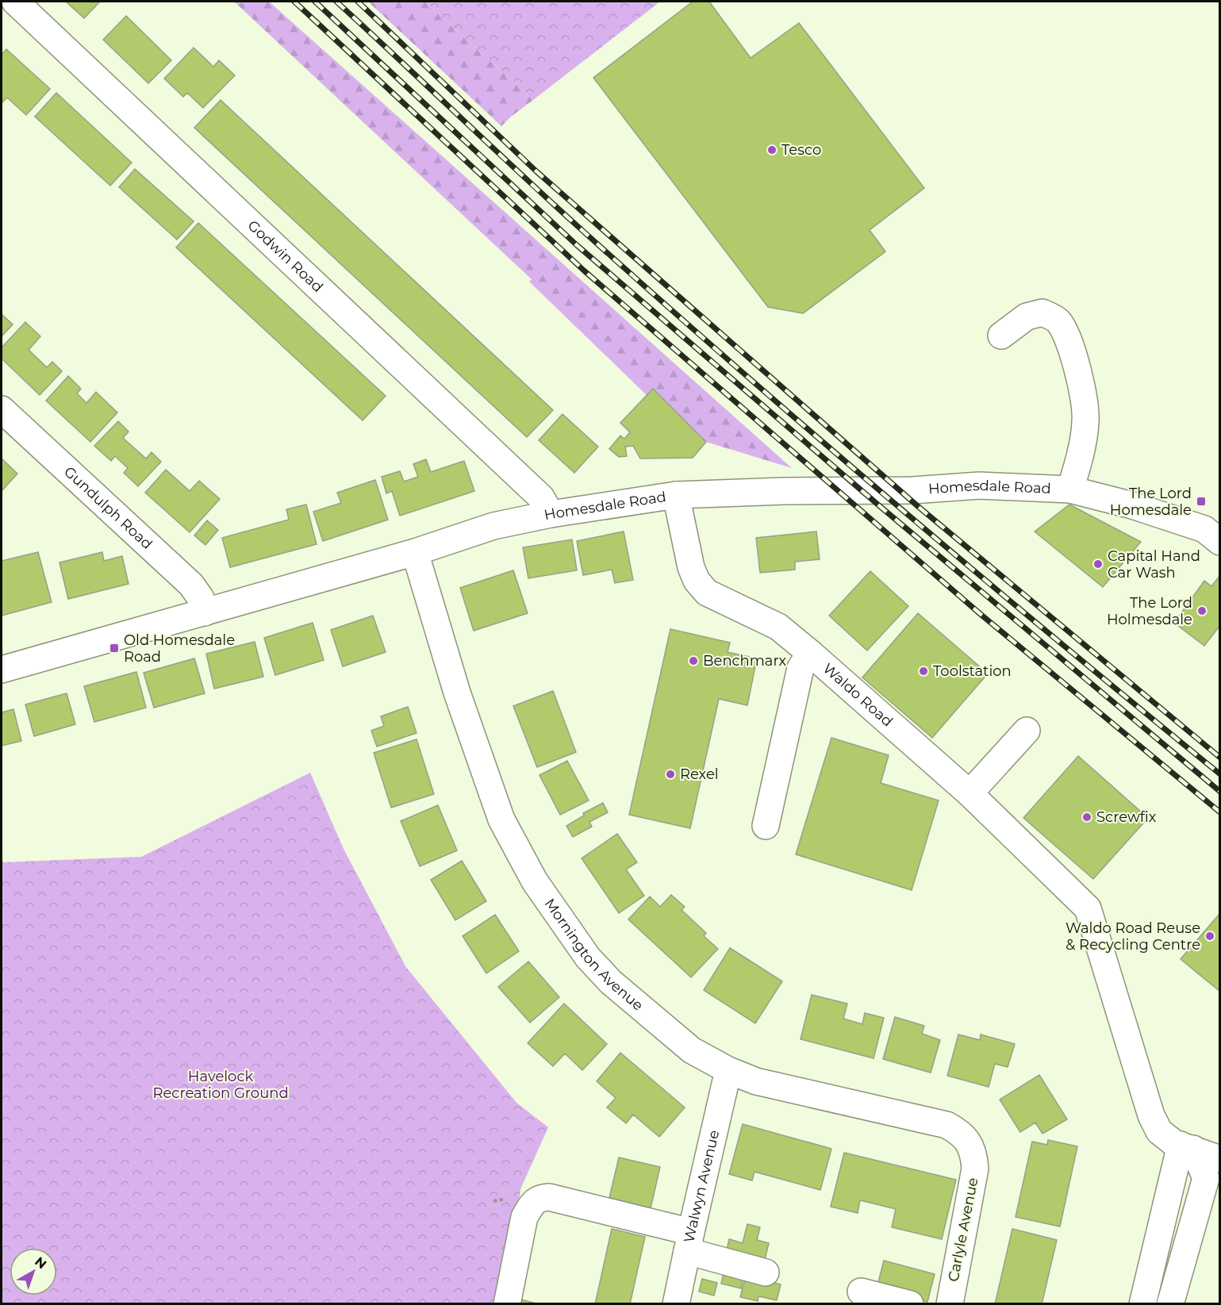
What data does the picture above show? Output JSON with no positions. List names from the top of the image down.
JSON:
{
  "streets": {
    "street": [
      "Godwin Road",
      "Homesdale Road",
      "Gundulph Road",
      "Waldo Road",
      "Mornington Avenue",
      "Walwyn Avenue",
      "Carlyle Avenue"
    ]
  },
  "crossings": [
    ["Godwin Road", "Homesdale Road"],
    ["Homesdale Road", "Gundulph Road"],
    ["Homesdale Road", "Waldo Road"],
    ["Homesdale Road", "Mornington Avenue"],
    ["Mornington Avenue", "Walwyn Avenue"],
    ["Mornington Avenue", "Carlyle Avenue"]
  ],
  "parks": ["Havelock Recreation Ground"],
  "places": {
    "other": [
      "Tesco",
      "Capital Hand Car Wash",
      "The Lord Holmesdale",
      "Benchmarx",
      "Toolstation",
      "Rexel",
      "Screwfix",
      "Waldo Road Reuse & Recycling Centre"
    ],
    "transit": ["The Lord Homesdale", "Old Homesdale Road"]
  },
  "north": "top right"
}
